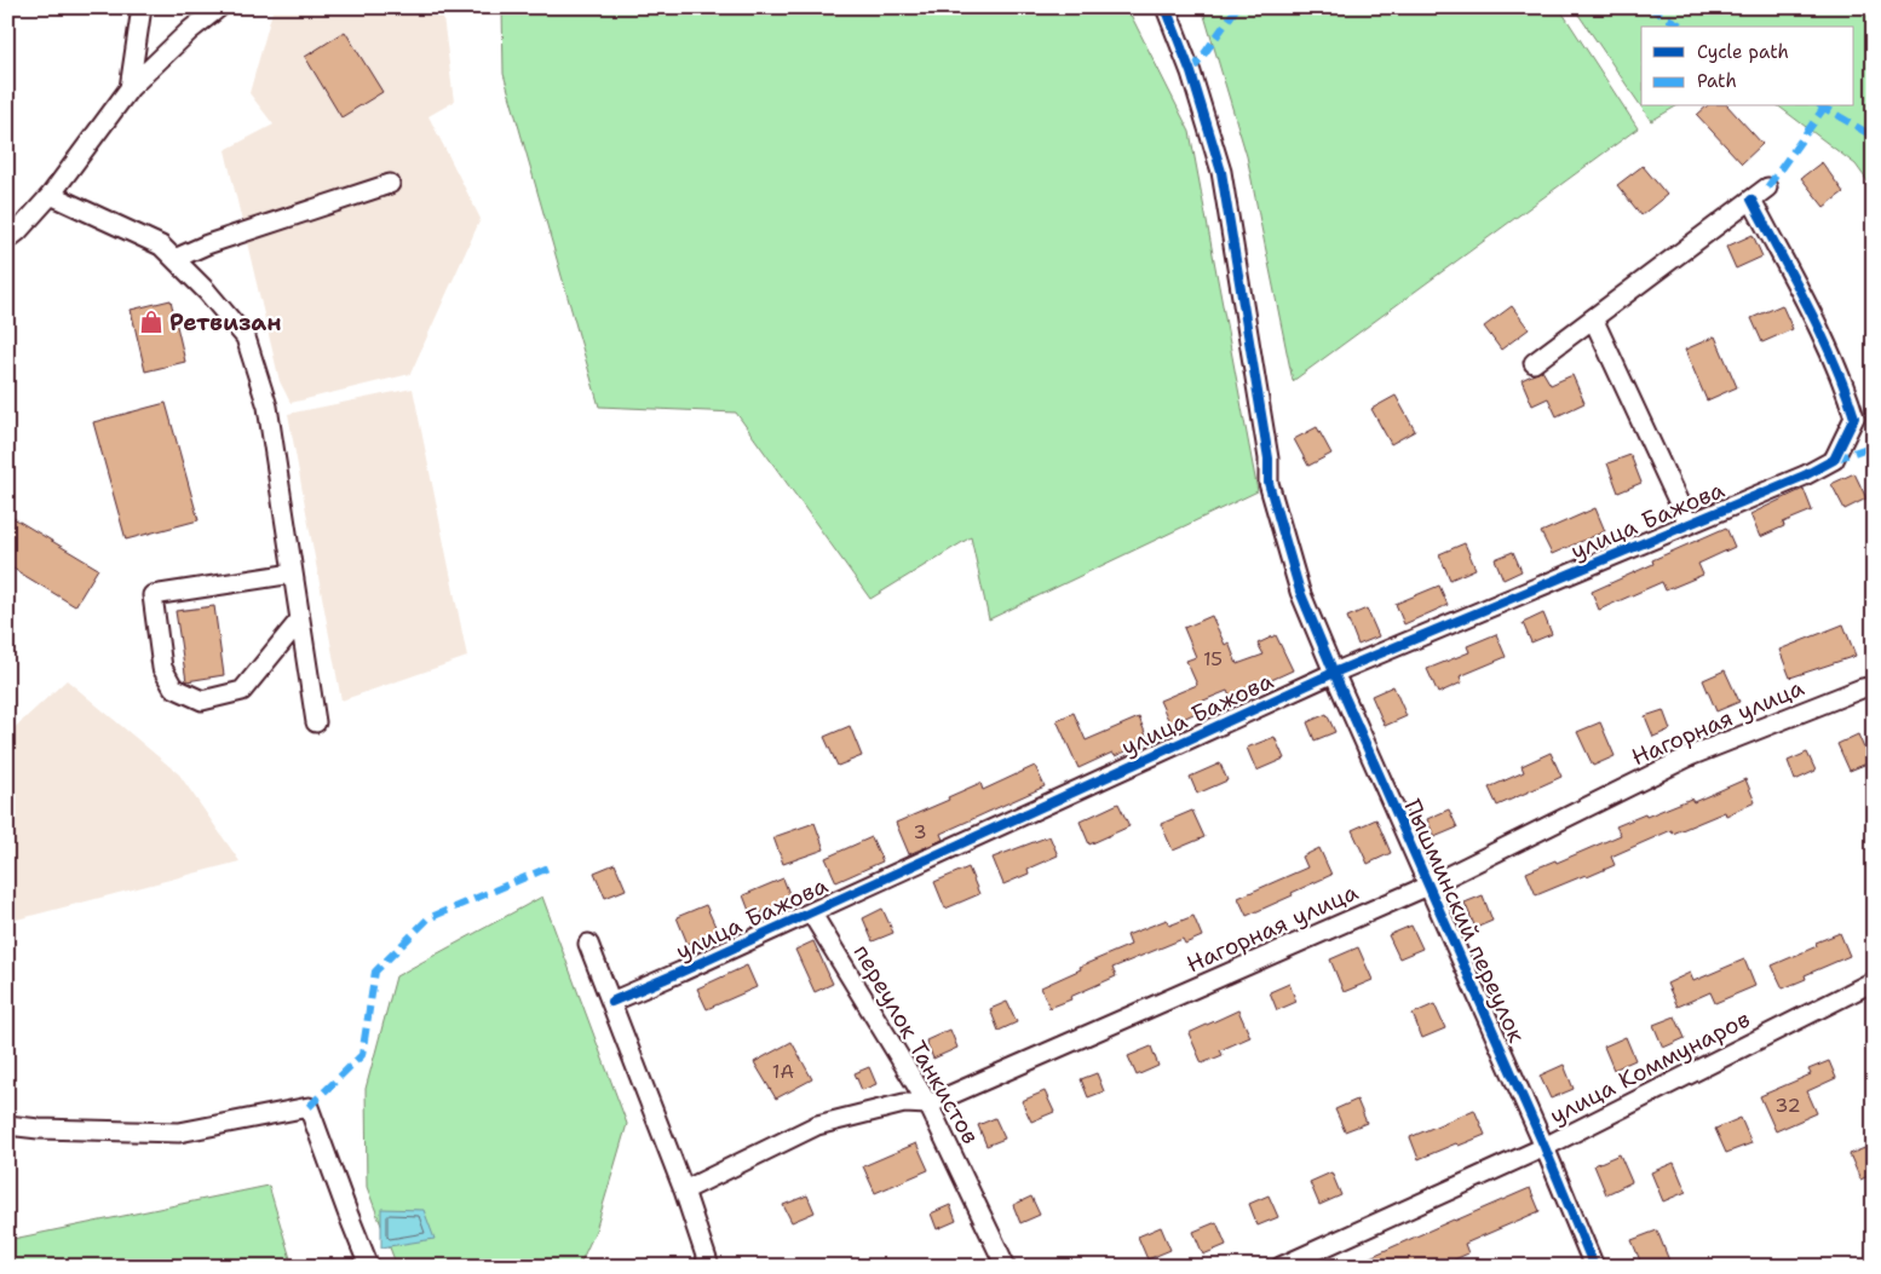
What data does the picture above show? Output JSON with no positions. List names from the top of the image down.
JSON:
{
  "streets": {
    "street": [
      "улица Бажова",
      "Нагорная улица",
      "Пышминский переулок",
      "переулок Танкистов",
      "улица Коммунаров"
    ]
  },
  "crossings": [
    ["улица Бажова", "Пышминский переулок"],
    ["улица Бажова", "переулок Танкистов"],
    ["Нагорная улица", "Пышминский переулок"],
    ["Нагорная улица", "переулок Танкистов"],
    ["Пышминский переулок", "улица Коммунаров"]
  ],
  "places": {
    "shop": ["Ретвизан"]
  },
  "house_numbers": [
    "15",
    "3",
    "1А",
    "32"
  ],
  "legend": ["Cycle path", "Path"]
}
